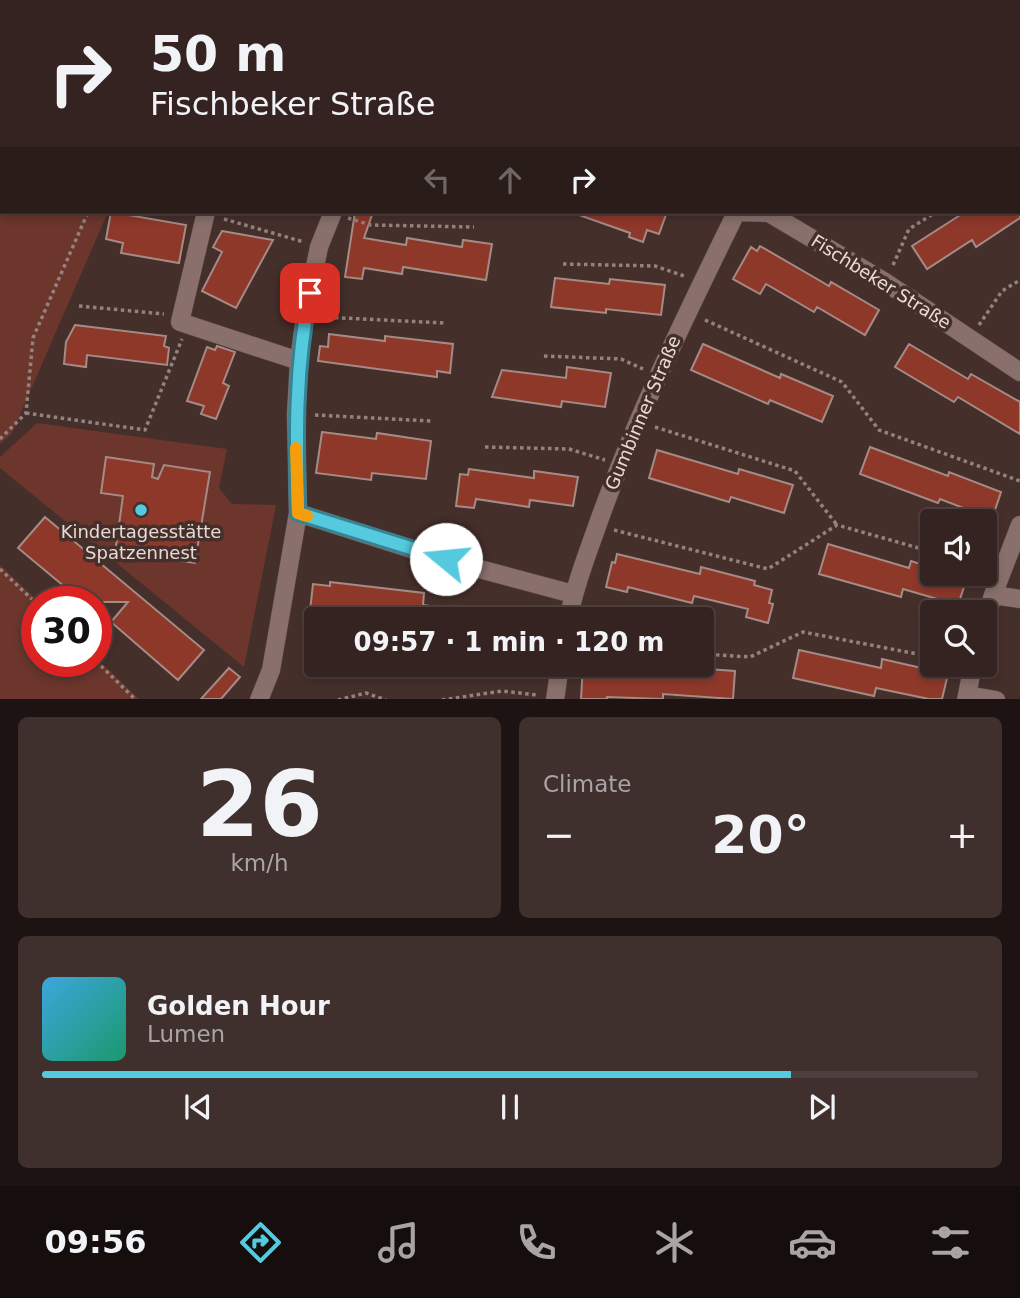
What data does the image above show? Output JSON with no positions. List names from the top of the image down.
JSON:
{
  "streets": {
    "street": ["Fischbeker Straße", "Gumbinner Straße"]
  },
  "places": ["Kindertagesstätte Spatzennest"],
  "page": {
    "turn": ["50 m", "Fischbeker Straße"],
    "limit": "30",
    "trip": "09:57 · 1 min · 120 m",
    "tile": [
      ["26", "km/h"],
      "Climate"
    ],
    "heat": ["−", "20°", "+"],
    "song": ["Golden Hour", "Lumen"],
    "tabs": "09:56"
  }
}
